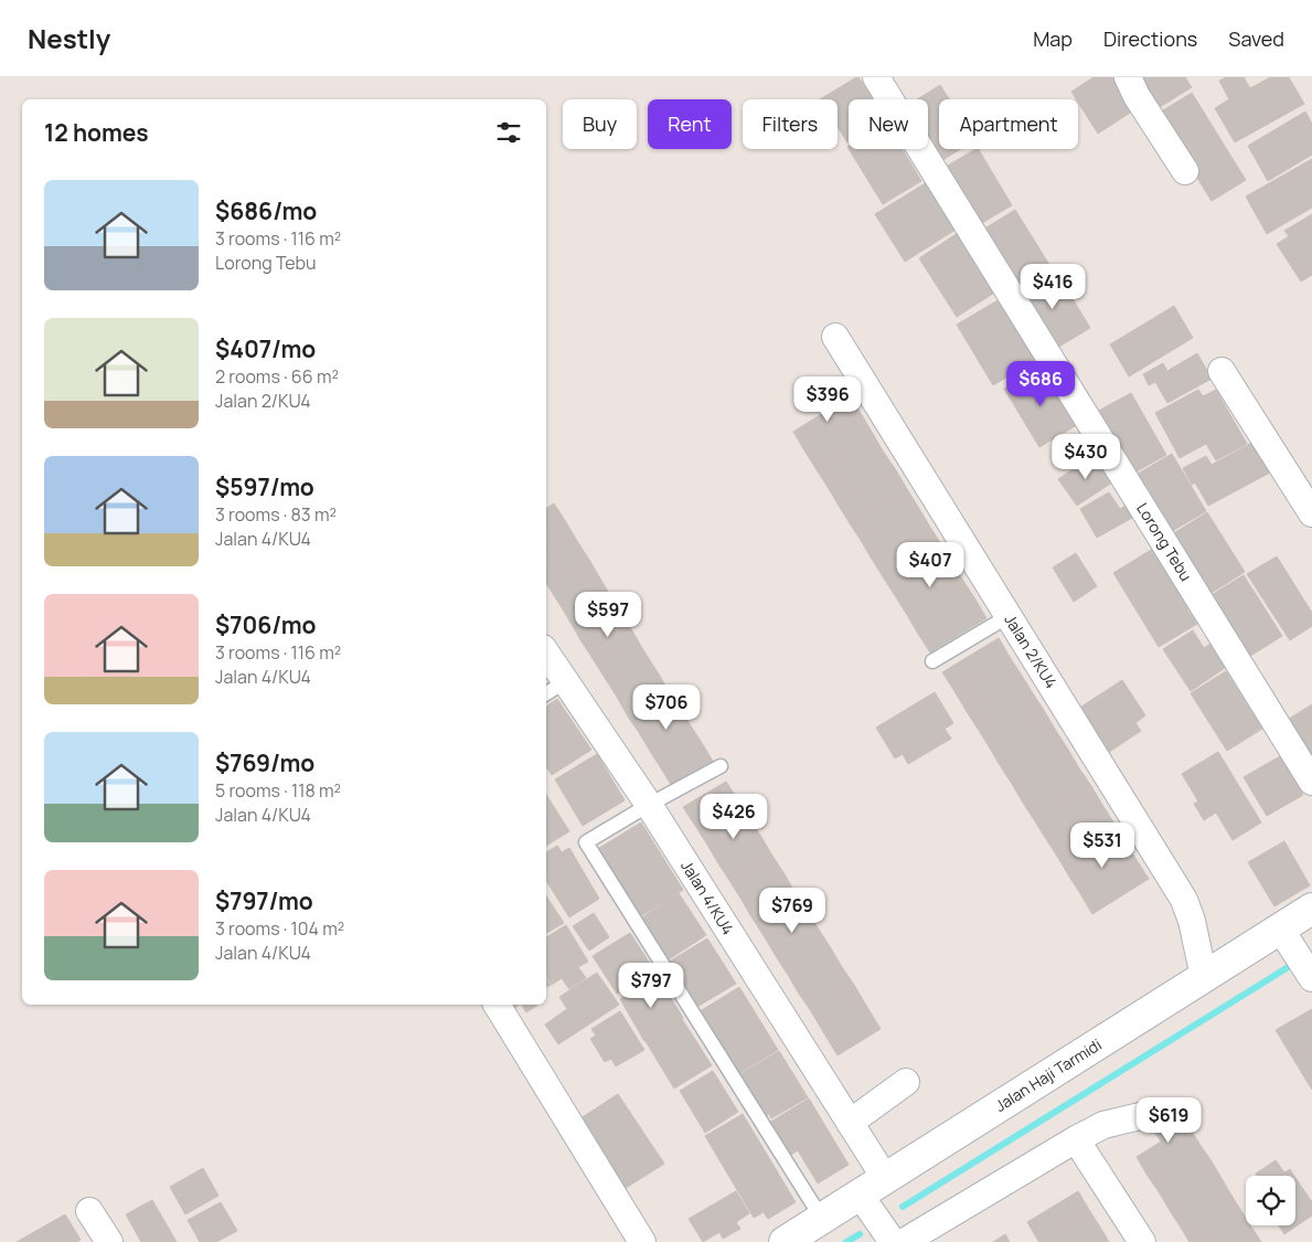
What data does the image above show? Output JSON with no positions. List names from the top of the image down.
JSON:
{
  "streets": {
    "street": [
      "Lorong Tebu",
      "Jalan 2/KU4",
      "Jalan 4/KU4",
      "Jalan Haji Tarmidi"
    ]
  },
  "crossings": [
    ["Jalan 2/KU4", "Jalan Haji Tarmidi"],
    ["Jalan 4/KU4", "Jalan Haji Tarmidi"]
  ],
  "page": {
    "header": "Nestly",
    "nav": ["Map", "Directions", "Saved"],
    "chip": [
      "Buy",
      "Rent",
      "Filters",
      "New",
      "Apartment"
    ],
    "heading": "12 homes",
    "list": [
      {
        "name": "$686/mo",
        "note": "3 rooms · 116 m² · Lorong Tebu"
      },
      {
        "name": "$407/mo",
        "note": "2 rooms · 66 m² · Jalan 2/KU4"
      },
      {
        "name": "$597/mo",
        "note": "3 rooms · 83 m² · Jalan 4/KU4"
      },
      {
        "name": "$706/mo",
        "note": "3 rooms · 116 m² · Jalan 4/KU4"
      },
      {
        "name": "$769/mo",
        "note": "5 rooms · 118 m² · Jalan 4/KU4"
      },
      {
        "name": "$797/mo",
        "note": "3 rooms · 104 m² · Jalan 4/KU4"
      }
    ],
    "price": [
      "$416",
      "$686",
      "$396",
      "$430",
      "$407",
      "$597",
      "$706",
      "$426",
      "$531",
      "$769",
      "$797",
      "$619"
    ]
  }
}
